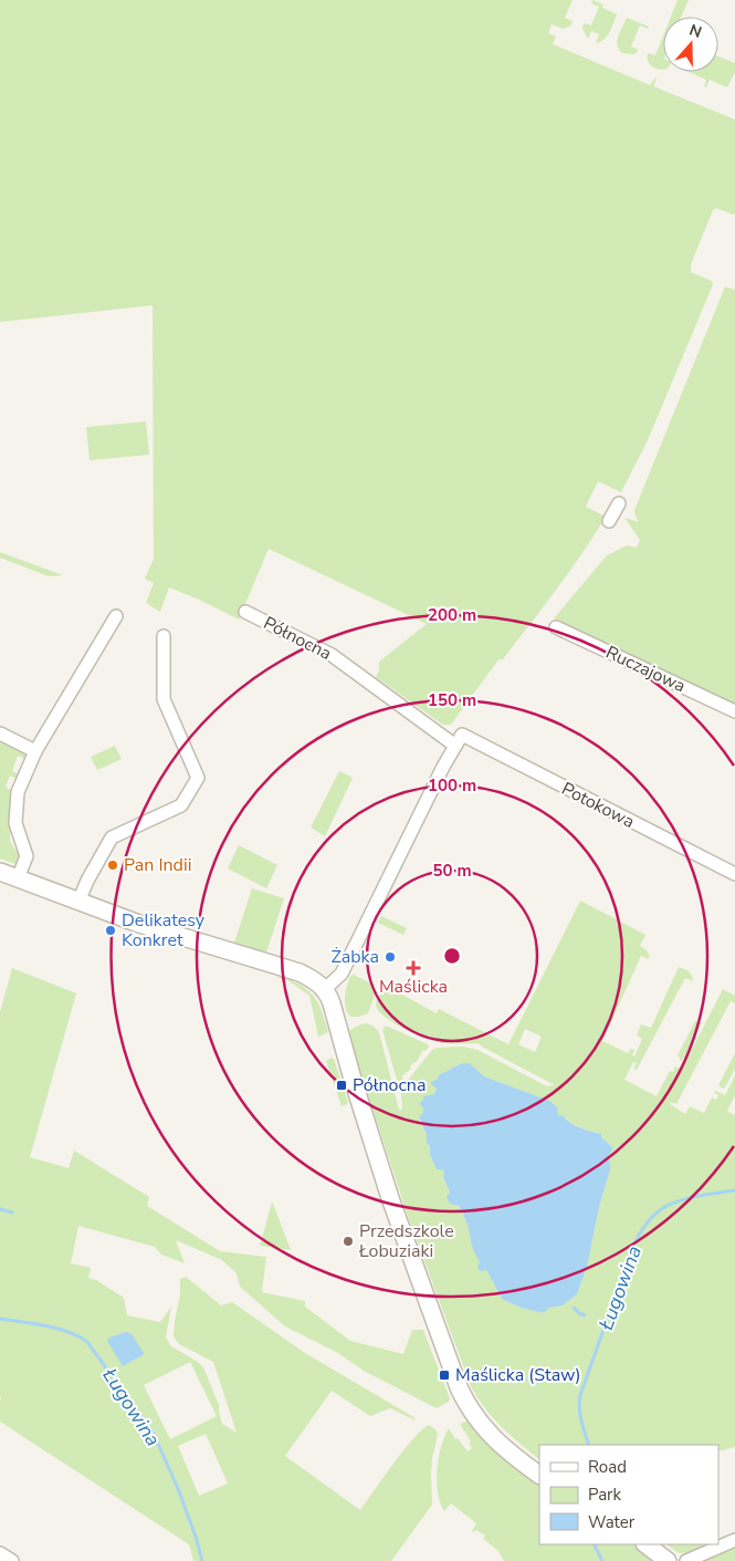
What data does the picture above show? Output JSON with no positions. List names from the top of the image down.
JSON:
{
  "streets": {
    "street": ["Północna", "Ruczajowa", "Potokowa"]
  },
  "crossings": [
    ["Północna", "Potokowa"]
  ],
  "water": ["Ługowina"],
  "places": {
    "other": [
      "Pan Indii",
      "Delikatesy Konkret",
      "Żabka",
      "Przedszkole Łobuziaki"
    ],
    "health": ["Maślicka"],
    "transit": ["Północna", "Maślicka (Staw)"]
  },
  "legend": ["Road", "Park", "Water"],
  "north": "top",
  "rings": [
    "200 m",
    "150 m",
    "100 m",
    "50 m"
  ]
}
